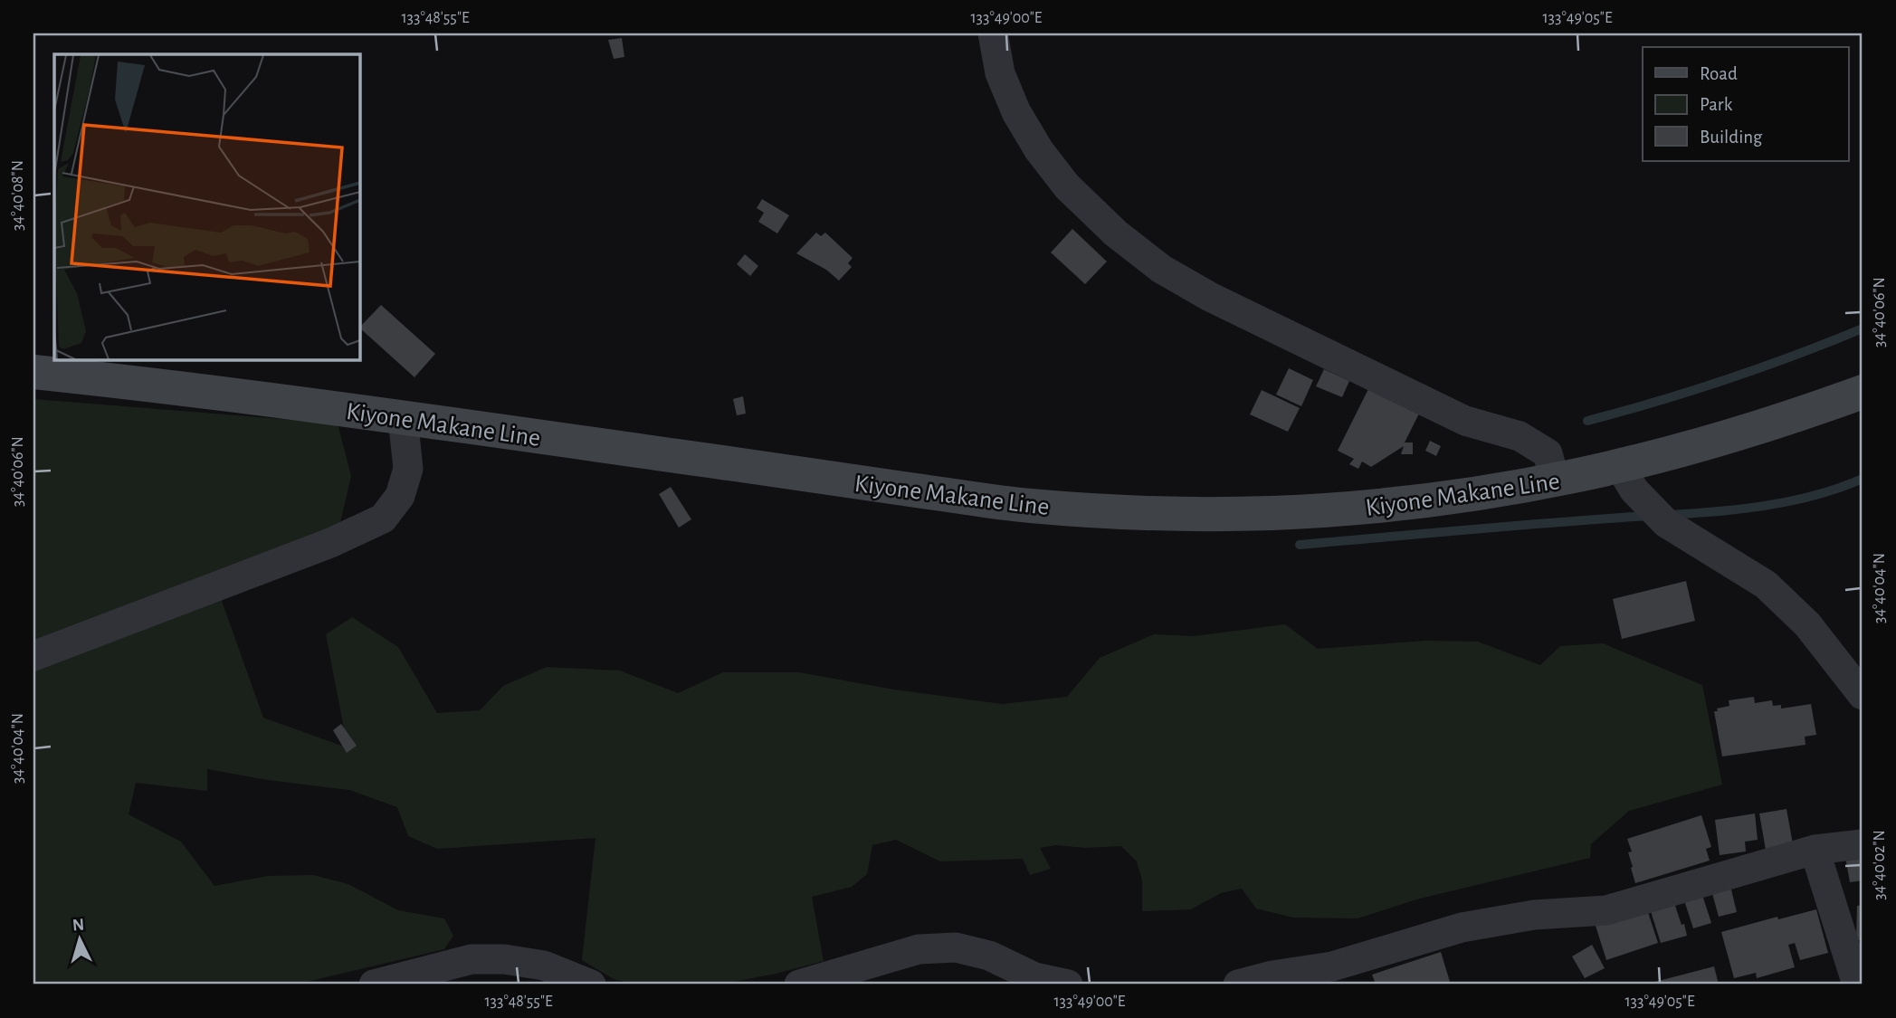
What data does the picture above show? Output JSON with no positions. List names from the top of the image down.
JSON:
{
  "streets": {
    "main road": ["Kiyone Makane Line"]
  },
  "legend": ["Road", "Park", "Building"],
  "north": "top",
  "coordinates": [
    "133°48'55\"E",
    "133°49'00\"E",
    "133°49'05\"E",
    "34°40'08\"N",
    "34°40'06\"N",
    "34°40'04\"N",
    "34°40'02\"N"
  ]
}
